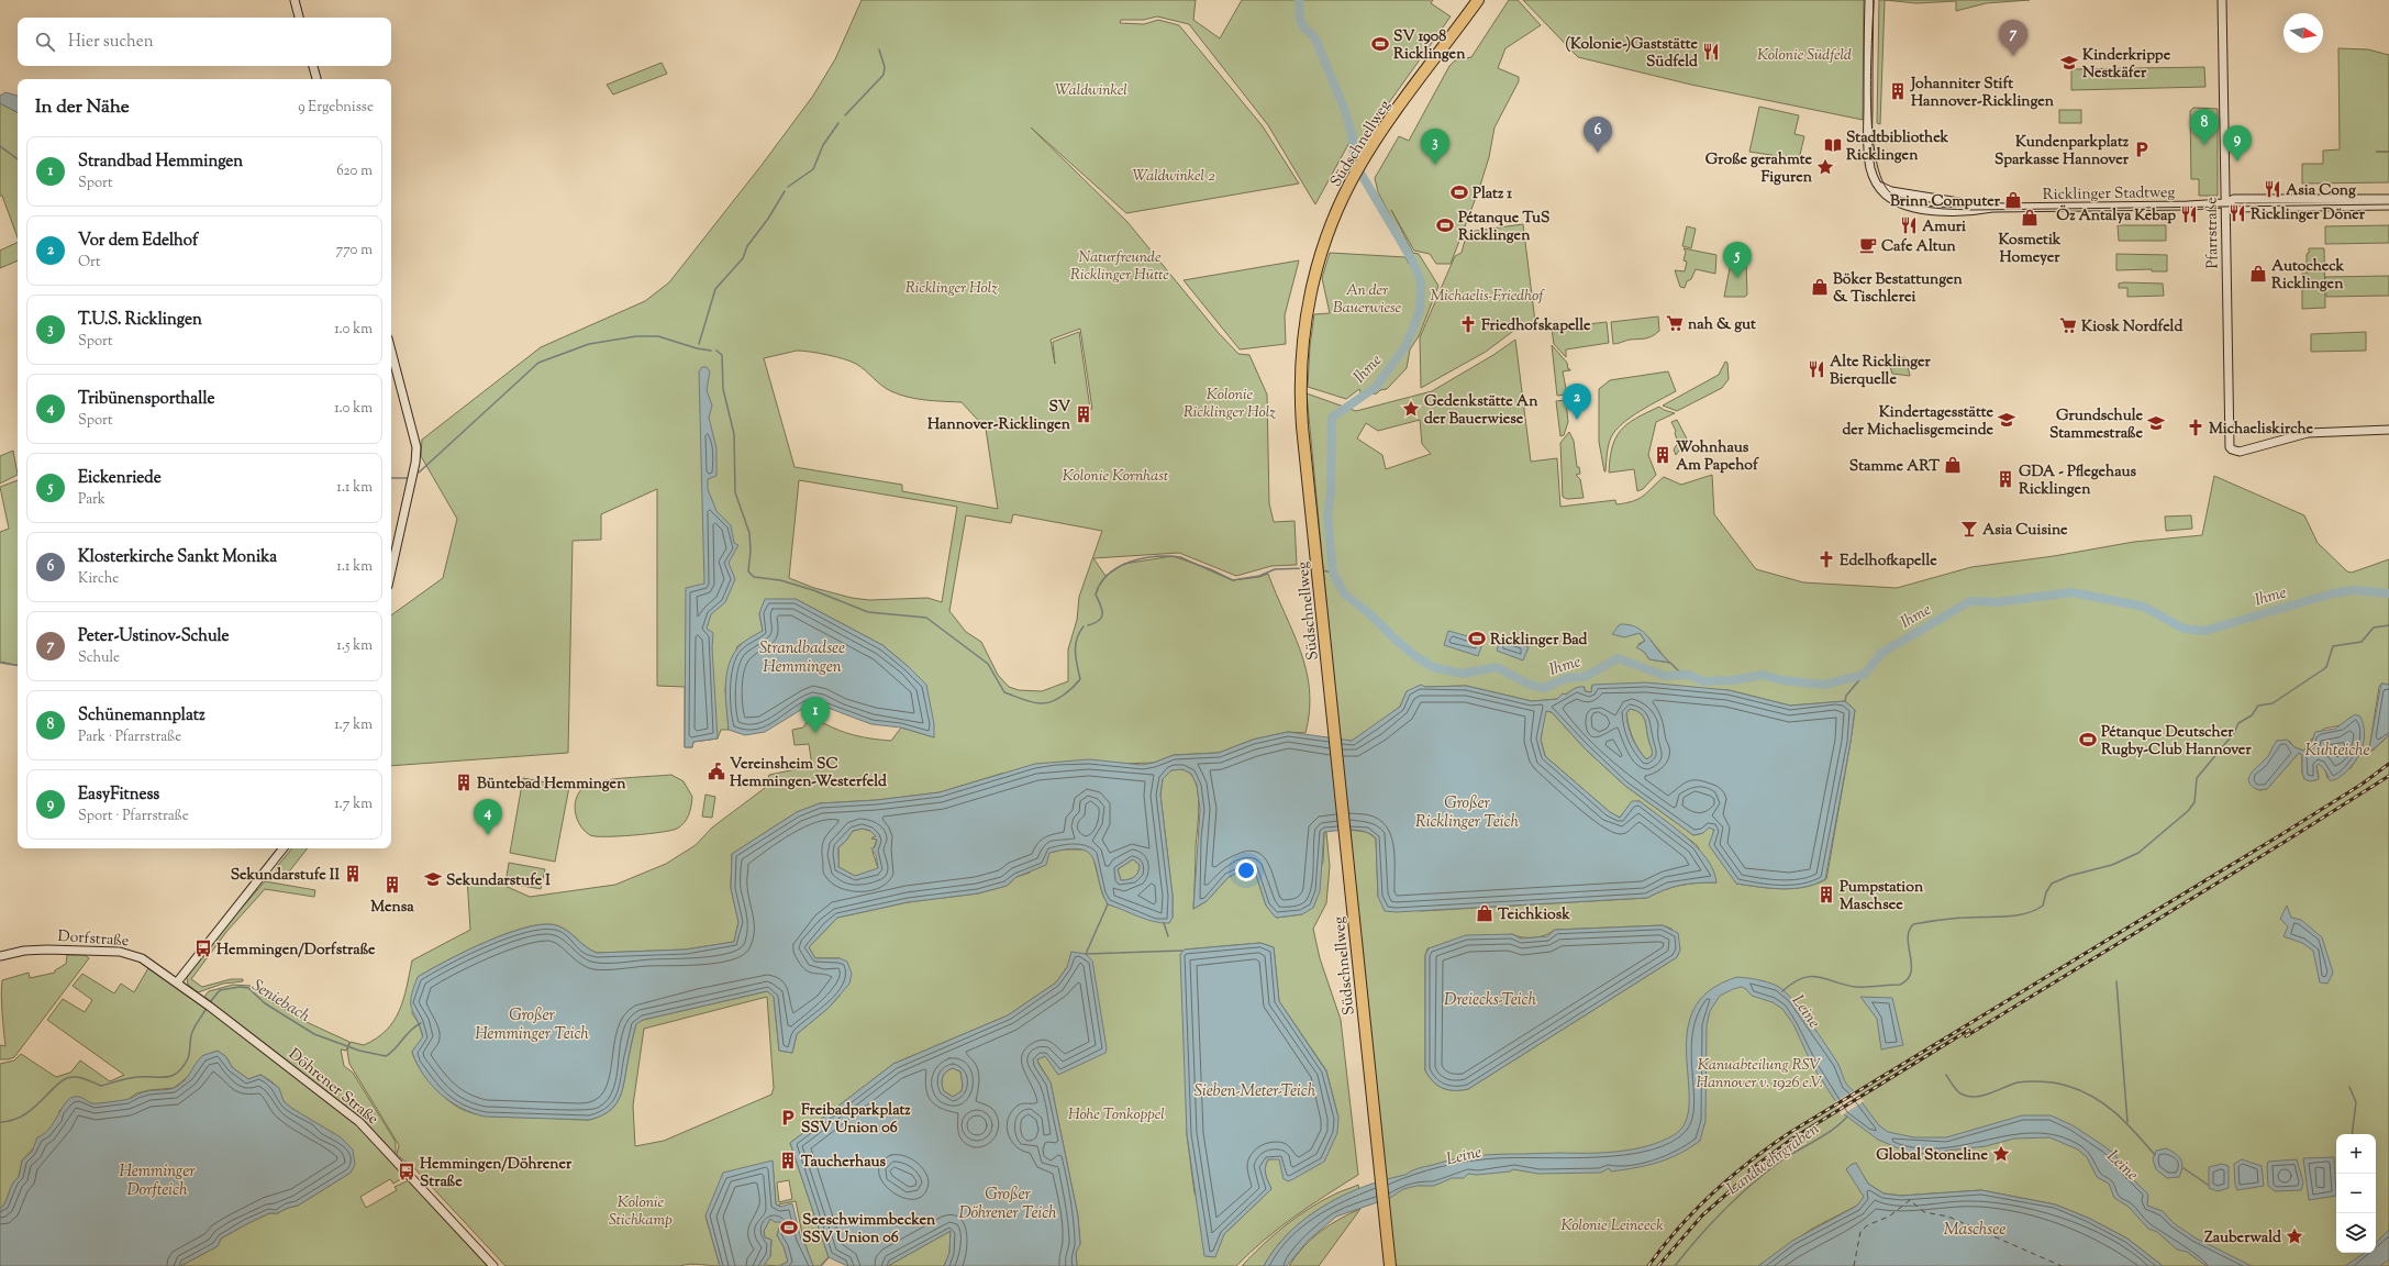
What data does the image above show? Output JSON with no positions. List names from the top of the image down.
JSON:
{
  "streets": {
    "highway": ["Südschnellweg"],
    "street": [
      "Ricklinger Stadtweg",
      "Pfarrstraße",
      "Dorfstraße",
      "Döhrener Straße"
    ]
  },
  "crossings": [
    ["Ricklinger Stadtweg", "Pfarrstraße"],
    ["Dorfstraße", "Döhrener Straße"]
  ],
  "water": [
    "Ihme",
    "Strandbadsee Hemmingen",
    "Kuhteiche",
    "Großer Ricklinger Teich",
    "Dreiecks-Teich",
    "Seniebach",
    "Leine",
    "Großer Hemminger Teich",
    "Sieben-Meter-Teich",
    "Landwehrgraben",
    "Hemminger Dorfteich",
    "Großer Döhrener Teich",
    "Maschsee"
  ],
  "parks": [
    "Kolonie Südfeld",
    "Waldwinkel",
    "Waldwinkel 2",
    "Naturfreunde Ricklinger Hütte",
    "Ricklinger Holz",
    "An der Bauerwiese",
    "Michaelis-Friedhof",
    "Kolonie Ricklinger Holz",
    "Kolonie Kornhast",
    "Kanuabteilung RSV Hannover v. 1926 e.V.",
    "Hohe Tonkoppel",
    "Kolonie Stichkamp",
    "Kolonie Leineeck"
  ],
  "places": {
    "sports": [
      "SV 1908 Ricklingen",
      "Platz 1",
      "Pétanque TuS Ricklingen",
      "Ricklinger Bad",
      "Pétanque Deutscher Rugby-Club Hannover",
      "Seeschwimmbecken SSV Union 06"
    ],
    "restaurant": [
      "(Kolonie-)Gaststätte Südfeld",
      "Asia Cong",
      "Ricklinger Döner",
      "Öz Antalya Kebap",
      "Amuri",
      "Alte Ricklinger Bierquelle"
    ],
    "school or university": [
      "Kinderkrippe Nestkäfer",
      "Kindertagesstätte der Michaelisgemeinde",
      "Grundschule Stammestraße",
      "Sekundarstufe I"
    ],
    "building": [
      "Johanniter Stift Hannover-Ricklingen",
      "SV Hannover-Ricklingen",
      "Wohnhaus Am Papehof",
      "GDA - Pflegehaus Ricklingen",
      "Büntebad Hemmingen",
      "Sekundarstufe II",
      "Mensa",
      "Pumpstation Maschsee",
      "Taucherhaus"
    ],
    "library": ["Stadtbibliothek Ricklingen"],
    "parking": ["Kundenparkplatz Sparkasse Hannover", "Freibadparkplatz SSV Union 06"],
    "place": [
      "Große gerahmte Figuren",
      "Gedenkstätte An der Bauerwiese",
      "Global Stoneline",
      "Zauberwald"
    ],
    "shop": [
      "Brinn Computer",
      "Kosmetik Homeyer",
      "Autocheck Ricklingen",
      "Böker Bestattungen & Tischlerei",
      "Stamme ART",
      "Teichkiosk"
    ],
    "cafe": ["Cafe Altun"],
    "supermarket": ["nah & gut", "Kiosk Nordfeld"],
    "church": ["Friedhofskapelle", "Michaeliskirche", "Edelhofkapelle"],
    "bar": ["Asia Cuisine"],
    "public building": ["Vereinsheim SC Hemmingen-Westerfeld"],
    "bus stop": ["Hemmingen/Dorfstraße", "Hemmingen/Döhrener Straße"]
  },
  "north": "right",
  "page": {
    "search": "Hier suchen",
    "pins": [
      "7",
      "8",
      "6",
      "9",
      "3",
      "5",
      "2",
      "1",
      "4"
    ],
    "heading": ["In der Nähe", "9 Ergebnisse"],
    "list": [
      {
        "mark": "1",
        "name": "Strandbad Hemmingen",
        "note": "Sport",
        "value": "620 m"
      },
      {
        "mark": "2",
        "name": "Vor dem Edelhof",
        "note": "Ort",
        "value": "770 m"
      },
      {
        "mark": "3",
        "name": "T.U.S. Ricklingen",
        "note": "Sport",
        "value": "1.0 km"
      },
      {
        "mark": "4",
        "name": "Tribünensporthalle",
        "note": "Sport",
        "value": "1.0 km"
      },
      {
        "mark": "5",
        "name": "Eickenriede",
        "note": "Park",
        "value": "1.1 km"
      },
      {
        "mark": "6",
        "name": "Klosterkirche Sankt Monika",
        "note": "Kirche",
        "value": "1.1 km"
      },
      {
        "mark": "7",
        "name": "Peter-Ustinov-Schule",
        "note": "Schule",
        "value": "1.5 km"
      },
      {
        "mark": "8",
        "name": "Schünemannplatz",
        "note": "Park · Pfarrstraße",
        "value": "1.7 km"
      },
      {
        "mark": "9",
        "name": "EasyFitness",
        "note": "Sport · Pfarrstraße",
        "value": "1.7 km"
      }
    ],
    "map_buttons": ["+", "−"]
  }
}
